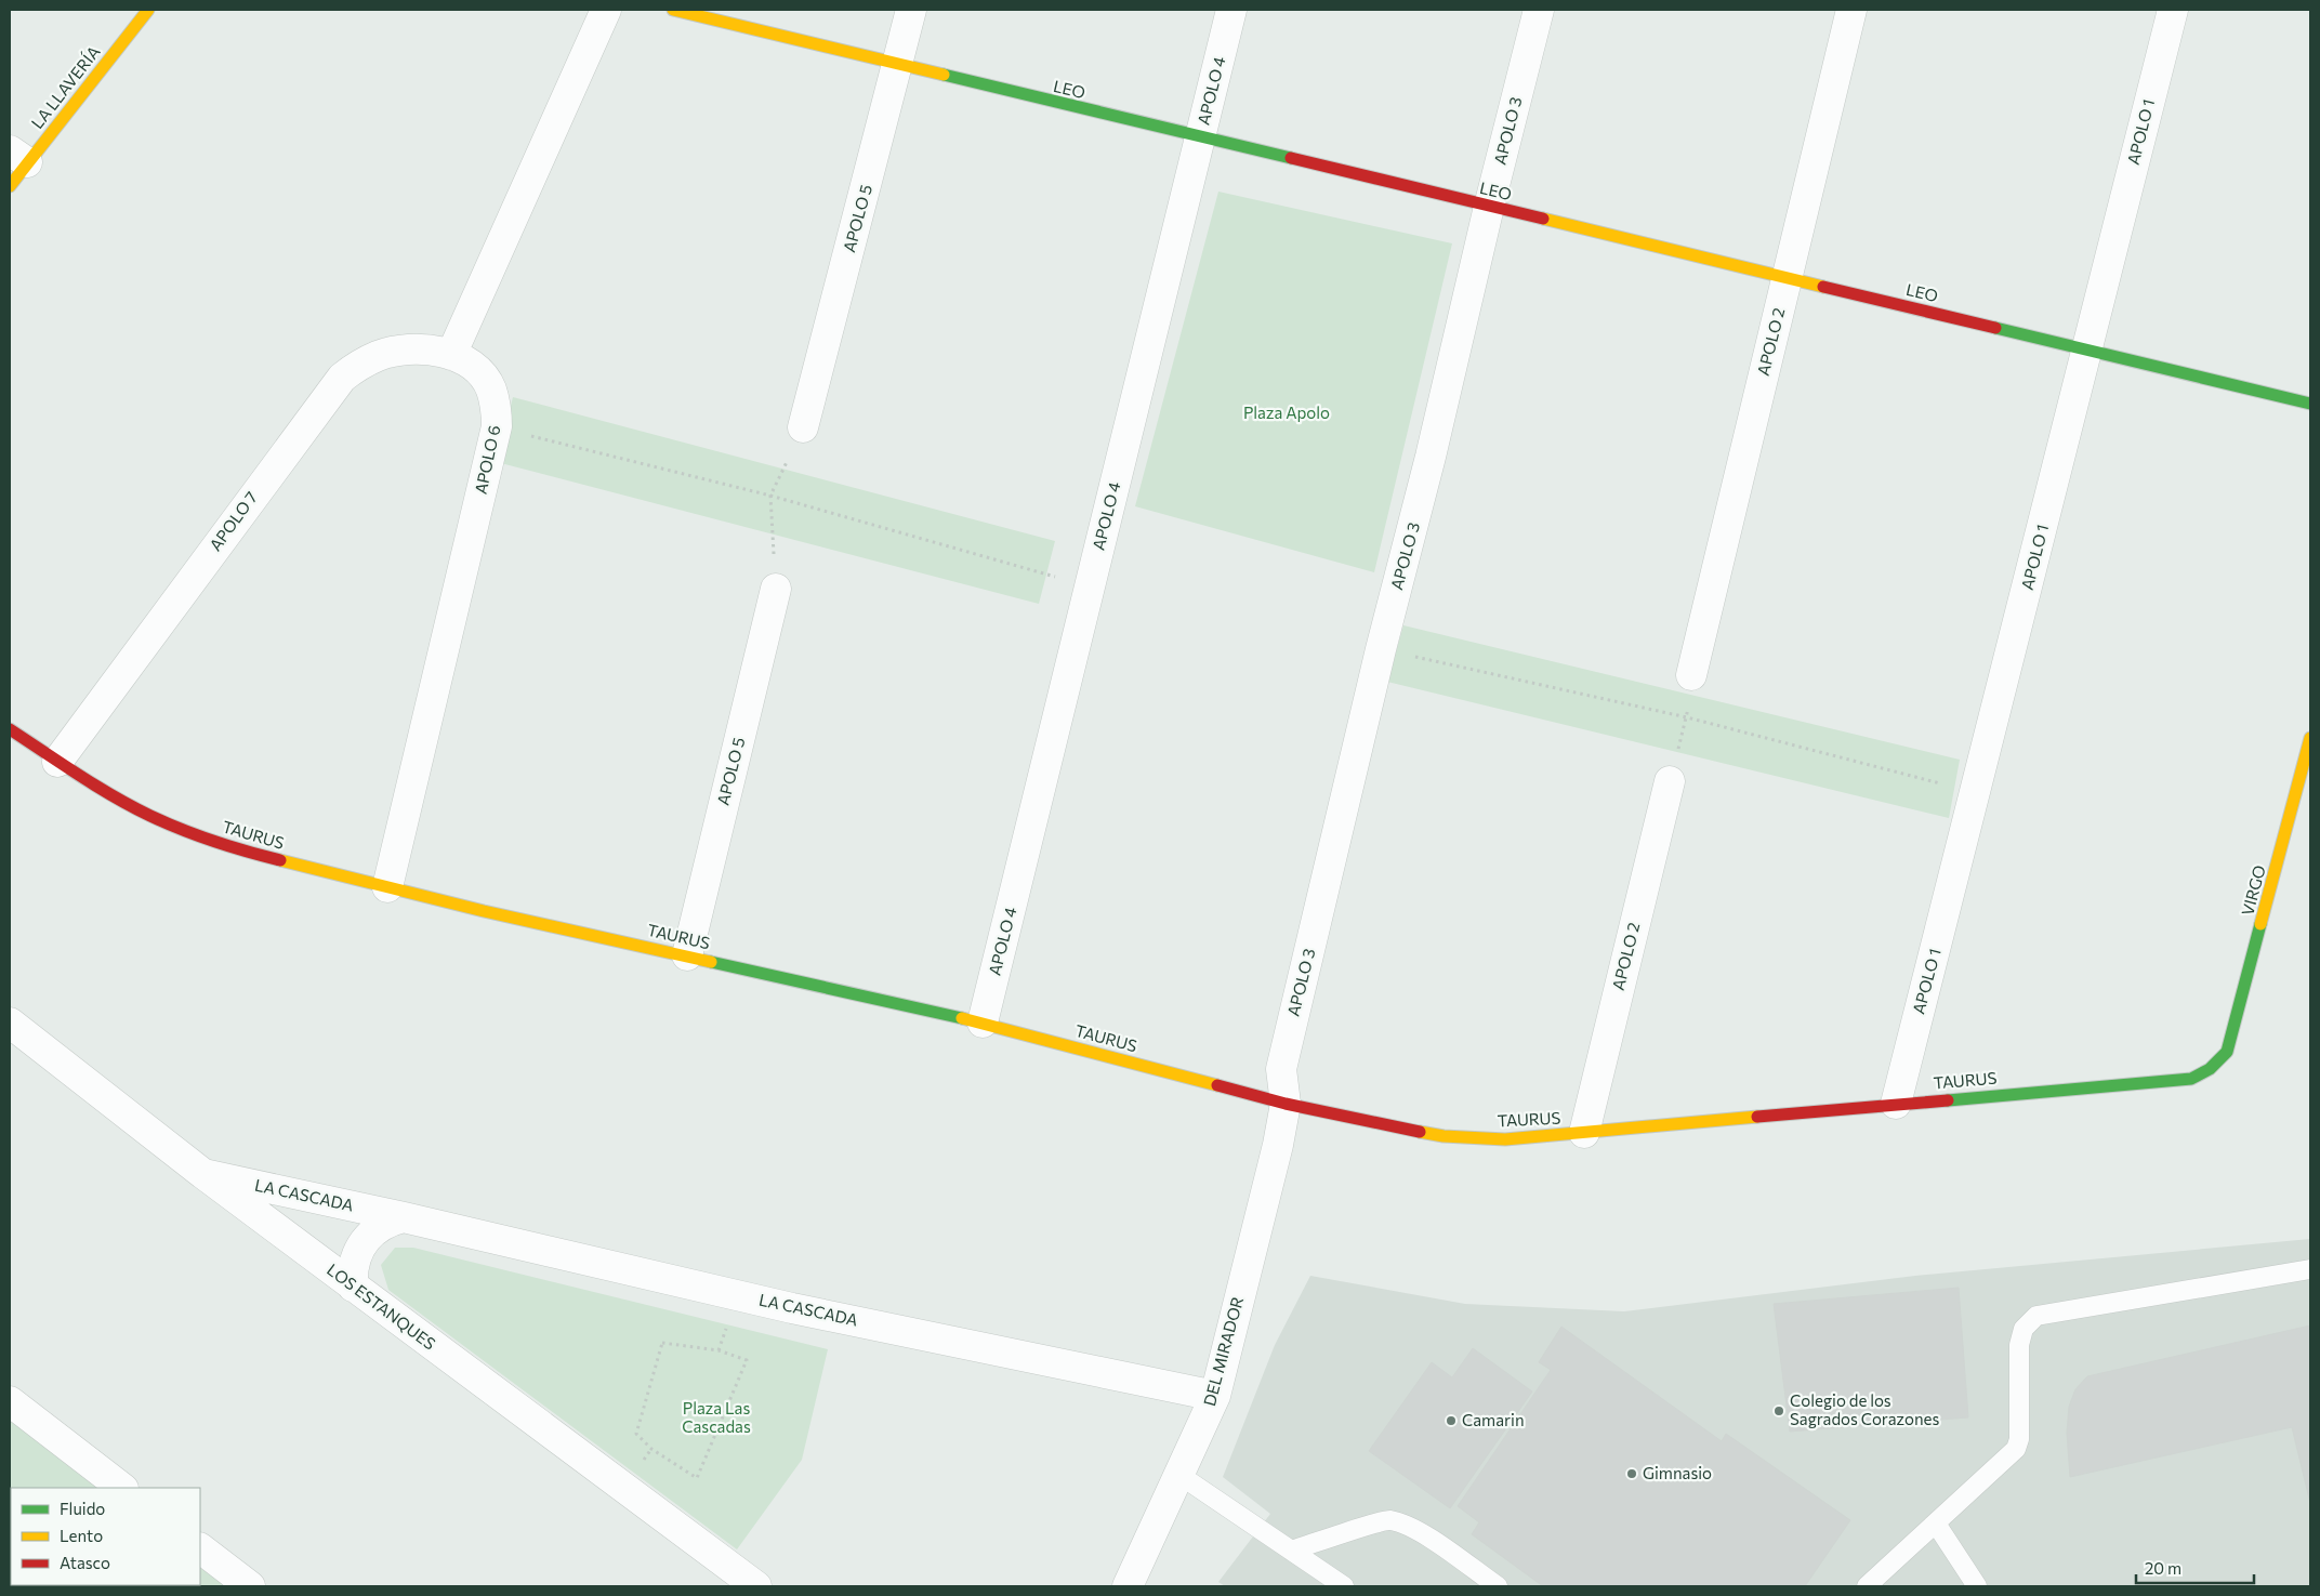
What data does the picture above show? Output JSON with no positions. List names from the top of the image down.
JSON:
{
  "streets": {
    "street": [
      "LA LLAVERÍA",
      "LEO",
      "APOLO 4",
      "APOLO 3",
      "APOLO 1",
      "APOLO 5",
      "APOLO 2",
      "APOLO 6",
      "APOLO 7",
      "TAURUS",
      "VIRGO",
      "LA CASCADA",
      "LOS ESTANQUES",
      "DEL MIRADOR"
    ]
  },
  "crossings": [
    ["LEO", "APOLO 4"],
    ["LEO", "APOLO 3"],
    ["LEO", "APOLO 1"],
    ["LEO", "APOLO 5"],
    ["LEO", "APOLO 2"],
    ["APOLO 4", "TAURUS"],
    ["APOLO 3", "TAURUS"],
    ["APOLO 3", "DEL MIRADOR"],
    ["APOLO 1", "TAURUS"],
    ["APOLO 5", "TAURUS"],
    ["APOLO 2", "TAURUS"],
    ["APOLO 6", "APOLO 7"],
    ["APOLO 6", "TAURUS"],
    ["APOLO 7", "TAURUS"],
    ["TAURUS", "VIRGO"],
    ["TAURUS", "DEL MIRADOR"],
    ["LA CASCADA", "LOS ESTANQUES"],
    ["LA CASCADA", "DEL MIRADOR"]
  ],
  "parks": ["Plaza Apolo", "Plaza Las Cascadas"],
  "places": ["Colegio de los Sagrados Corazones", "Camarin", "Gimnasio"],
  "legend": ["Fluido", "Lento", "Atasco"],
  "scale_bar": "20 m"
}
